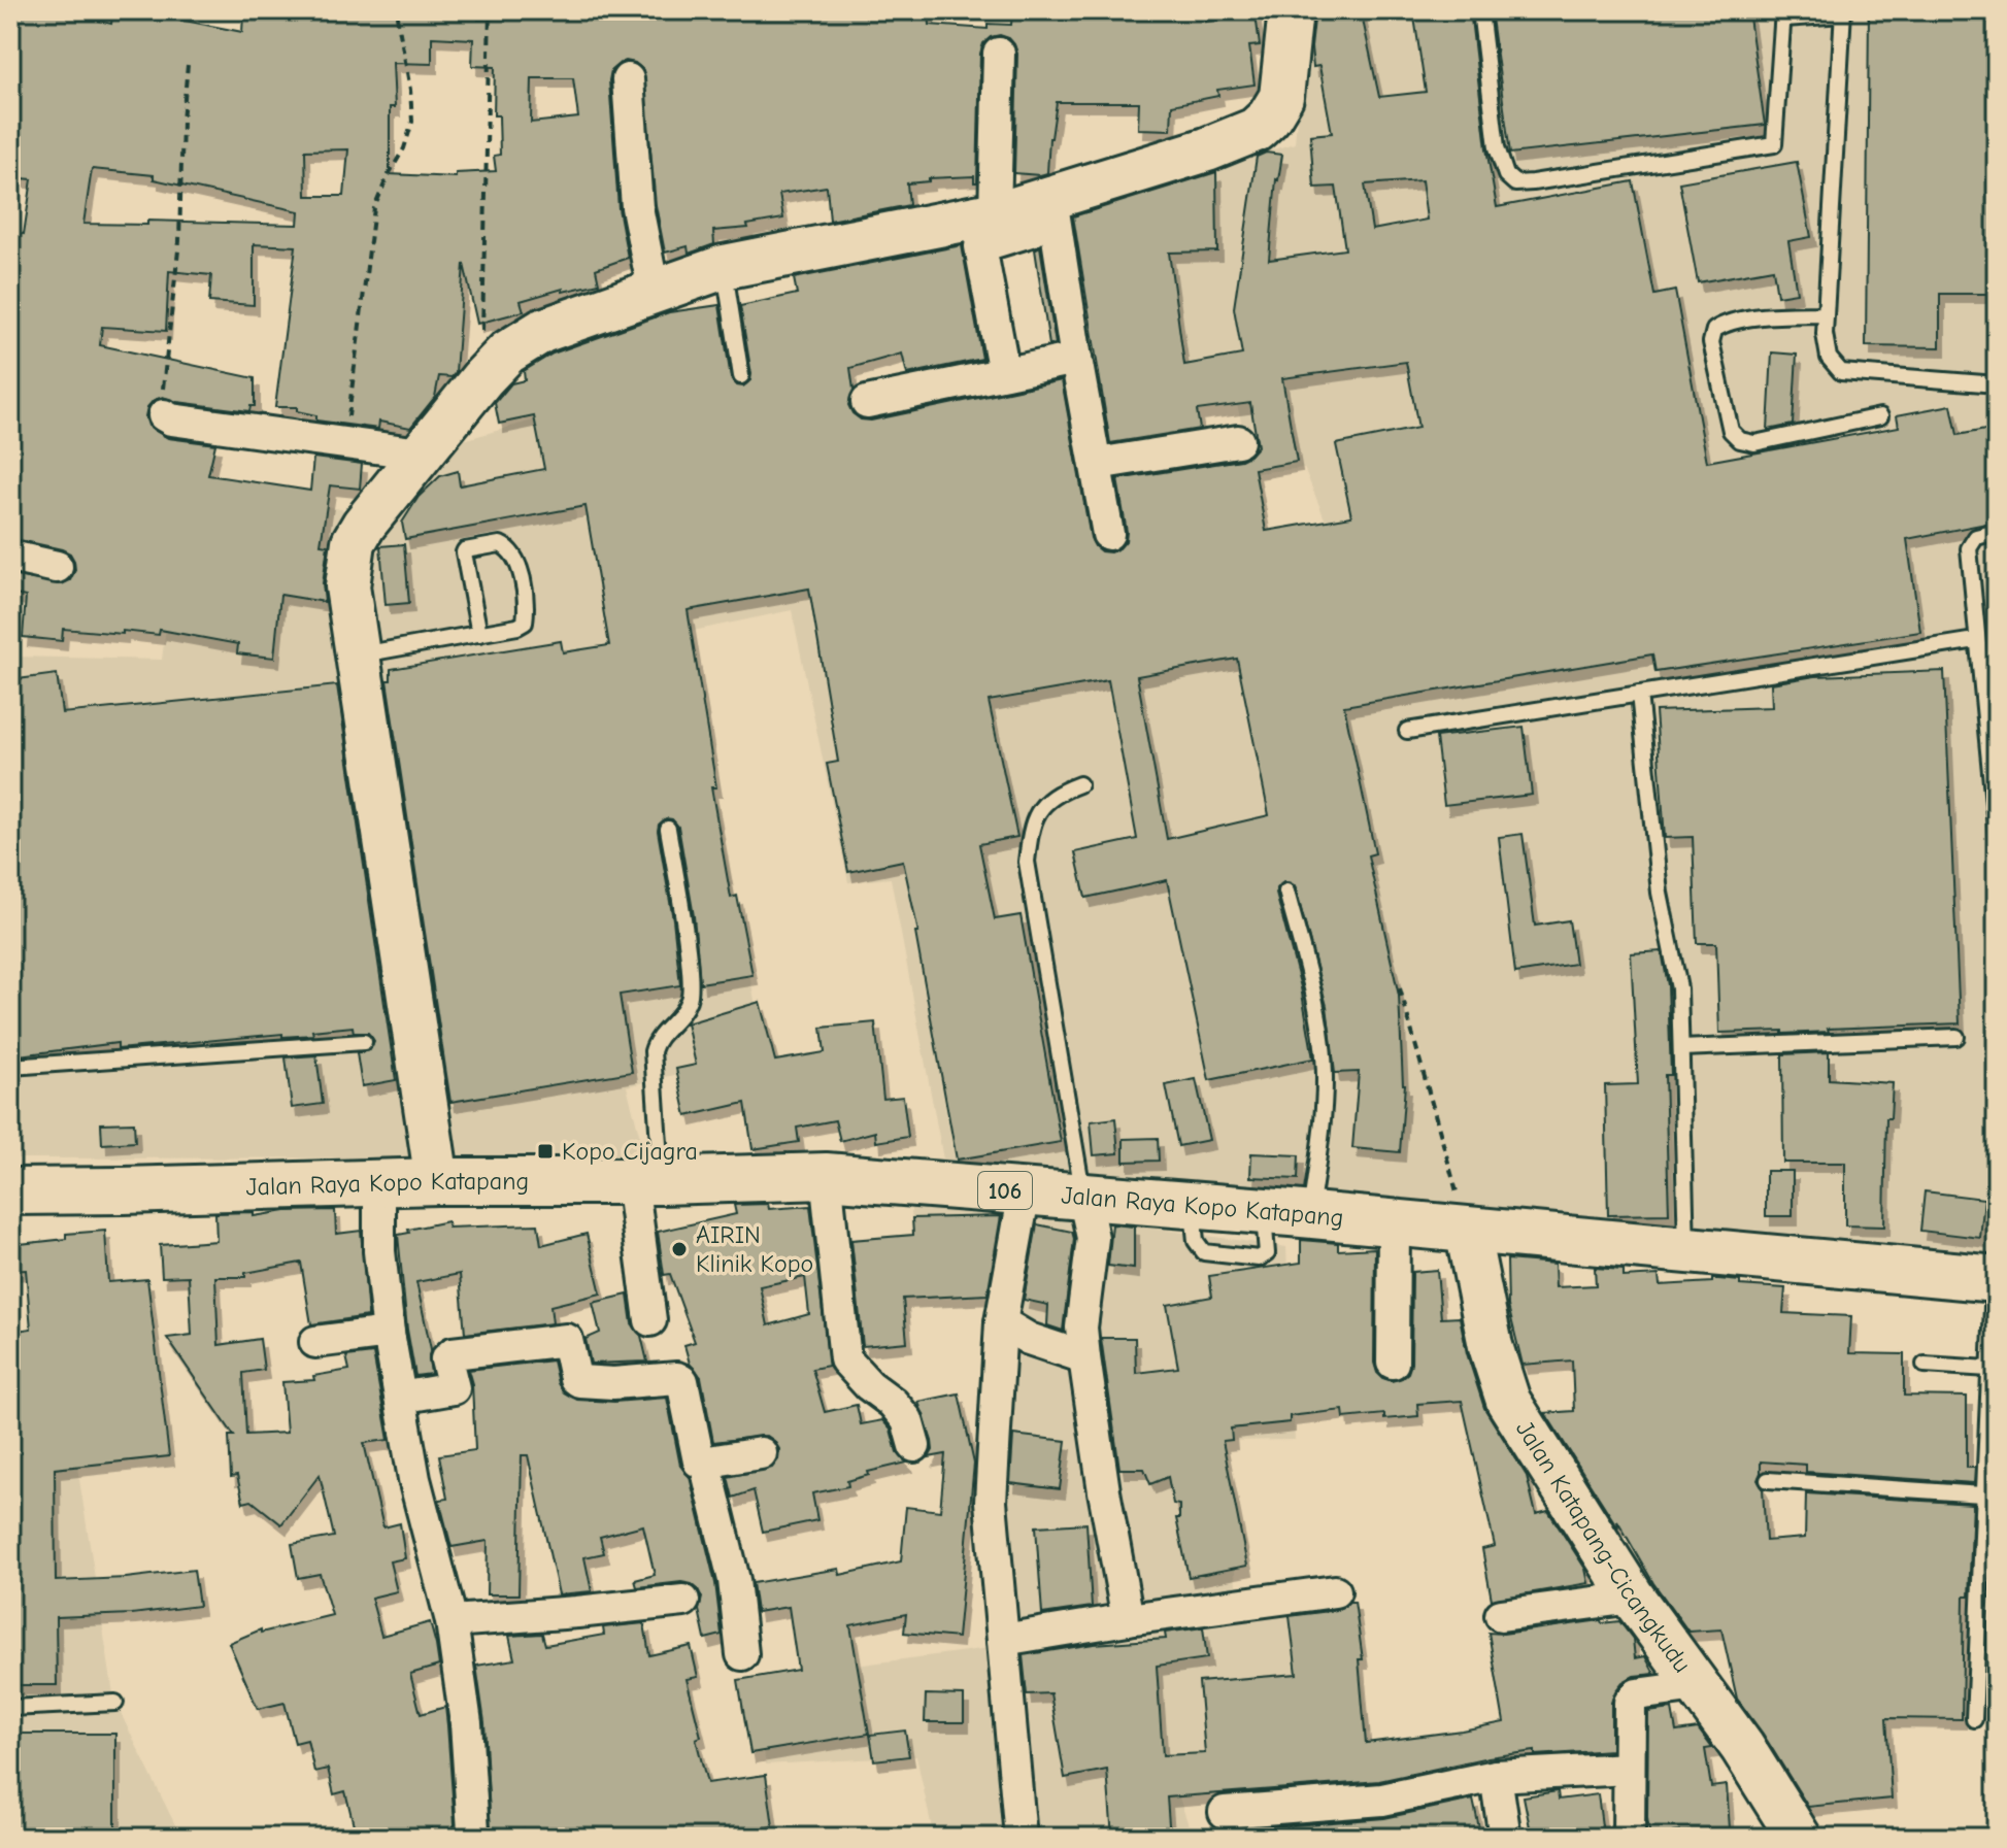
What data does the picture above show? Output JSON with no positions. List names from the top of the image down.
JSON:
{
  "streets": {
    "main road": ["Jalan Raya Kopo Katapang", "106"],
    "street": ["Jalan Katapang-Cicangkudu"]
  },
  "crossings": [
    ["Jalan Raya Kopo Katapang", "Jalan Katapang-Cicangkudu"]
  ],
  "places": {
    "transit": ["Kopo Cijagra"],
    "other": ["AIRIN Klinik Kopo"]
  }
}
